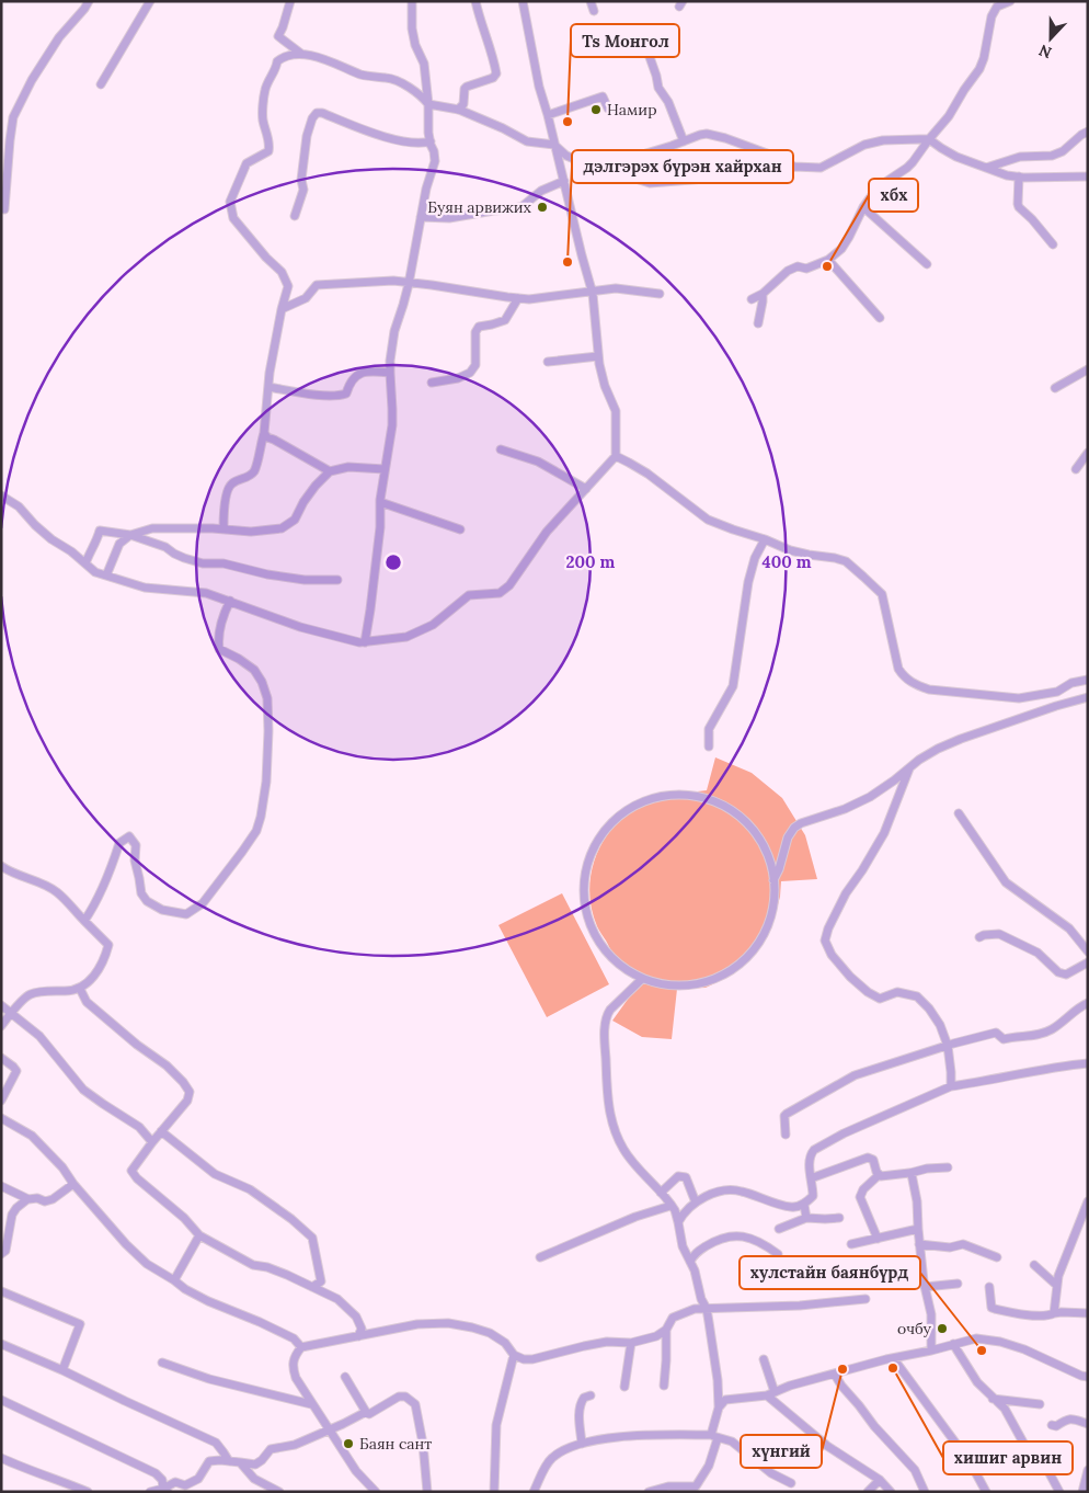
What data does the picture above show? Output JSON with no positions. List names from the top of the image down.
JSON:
{
  "places": [
    "Намир",
    "Ts Монгол",
    "Буян арвижих",
    "дэлгэрэх бүрэн хайрхан",
    "хбх",
    "очбу",
    "хулстайн баянбүрд",
    "хишиг арвин",
    "хүнгий",
    "Баян сант"
  ],
  "north": "bottom",
  "rings": ["200 m", "400 m"]
}
